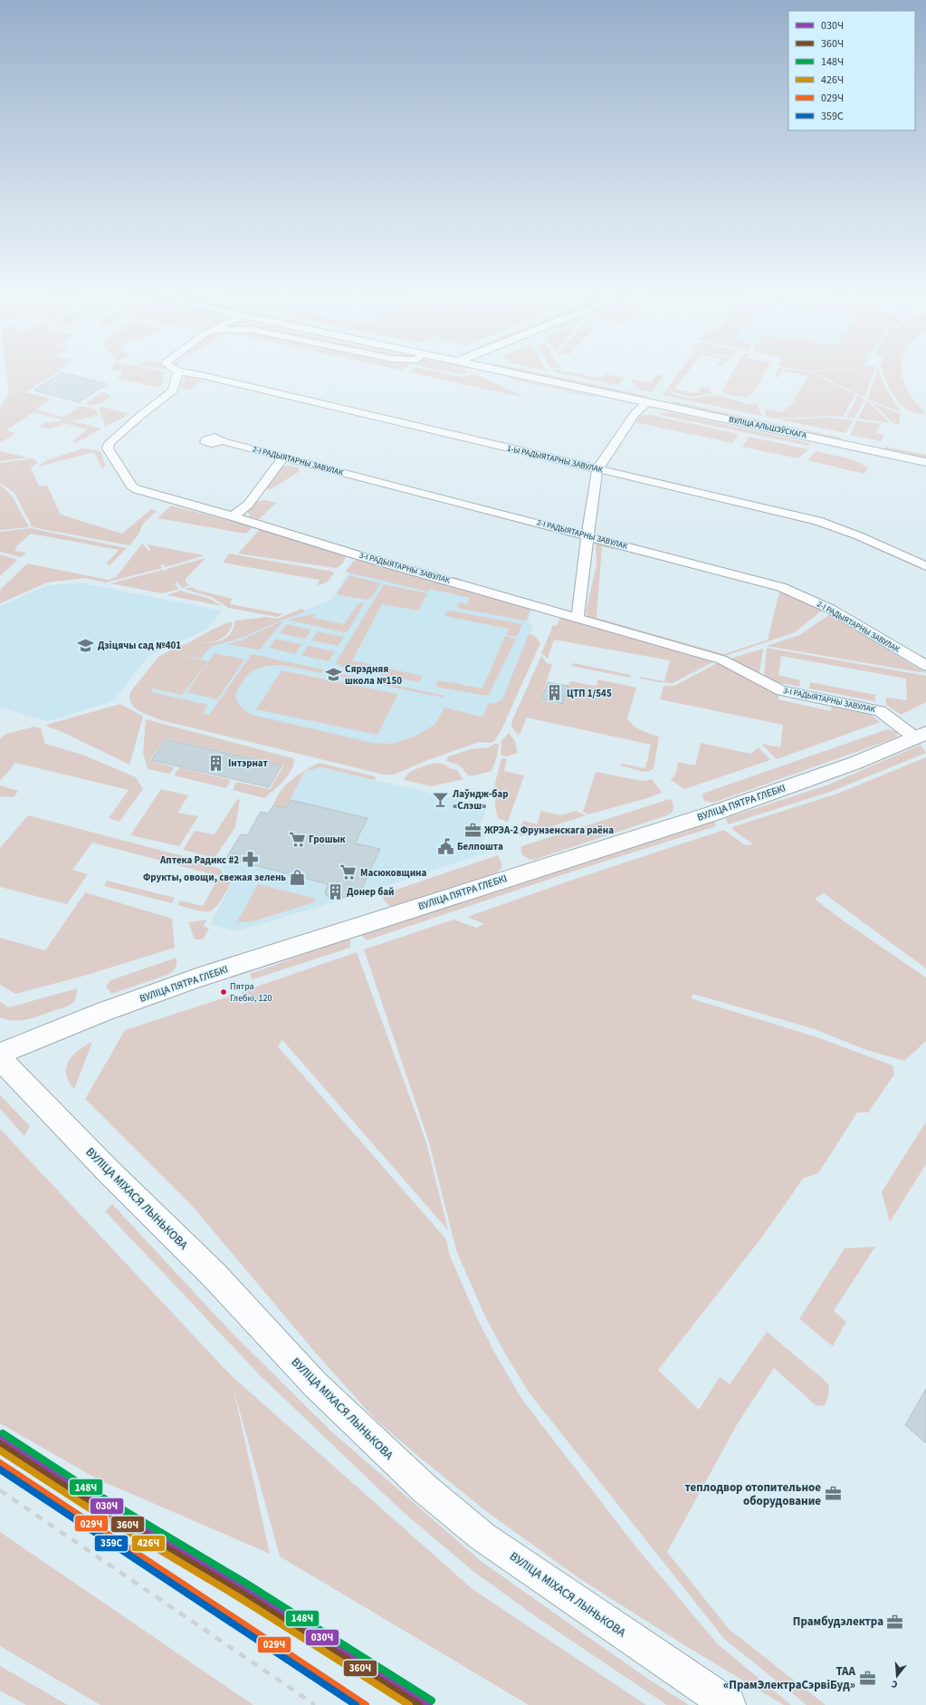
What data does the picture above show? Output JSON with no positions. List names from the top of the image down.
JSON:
{
  "streets": {
    "main road": ["ВУЛІЦА АЛЬШЭЎСКАГА", "ВУЛІЦА ПЯТРА ГЛЕБКІ", "ВУЛІЦА МІХАСЯ ЛЫНЬКОВА"],
    "street": ["1-Ы РАДЫЯТАРНЫ ЗАВУЛАК", "2-І РАДЫЯТАРНЫ ЗАВУЛАК", "3-І РАДЫЯТАРНЫ ЗАВУЛАК"]
  },
  "crossings": [
    ["3-І РАДЫЯТАРНЫ ЗАВУЛАК", "ВУЛІЦА ПЯТРА ГЛЕБКІ"]
  ],
  "places": {
    "school or university": ["Дзіцячы сад №401", "Сярэдняя школа №150"],
    "building": ["ЦТП 1/545", "Інтэрнат", "Донер бай"],
    "bar": ["Лаўндж-бар «Слэш»"],
    "office": [
      "ЖРЭА-2 Фрунзенскага раёна",
      "теплодвор отопительное оборудование",
      "Прамбудэлектра",
      "ТАА «ПрамЭлектраСэрвіБуд»"
    ],
    "supermarket": ["Грошык", "Масюковщина"],
    "public building": ["Белпошта"],
    "pharmacy": ["Аптека Радикс #2"],
    "shop": ["Фрукты, овощи, свежая зелень"],
    "other": ["Пятра Глебкі, 120"]
  },
  "lines": [
    "transit line 148Ч",
    "transit line 030Ч",
    "transit line 360Ч",
    "transit line 426Ч",
    "transit line 029Ч",
    "transit line 359С"
  ],
  "legend": [
    "030Ч",
    "360Ч",
    "148Ч",
    "426Ч",
    "029Ч",
    "359С"
  ],
  "north": "bottom"
}
